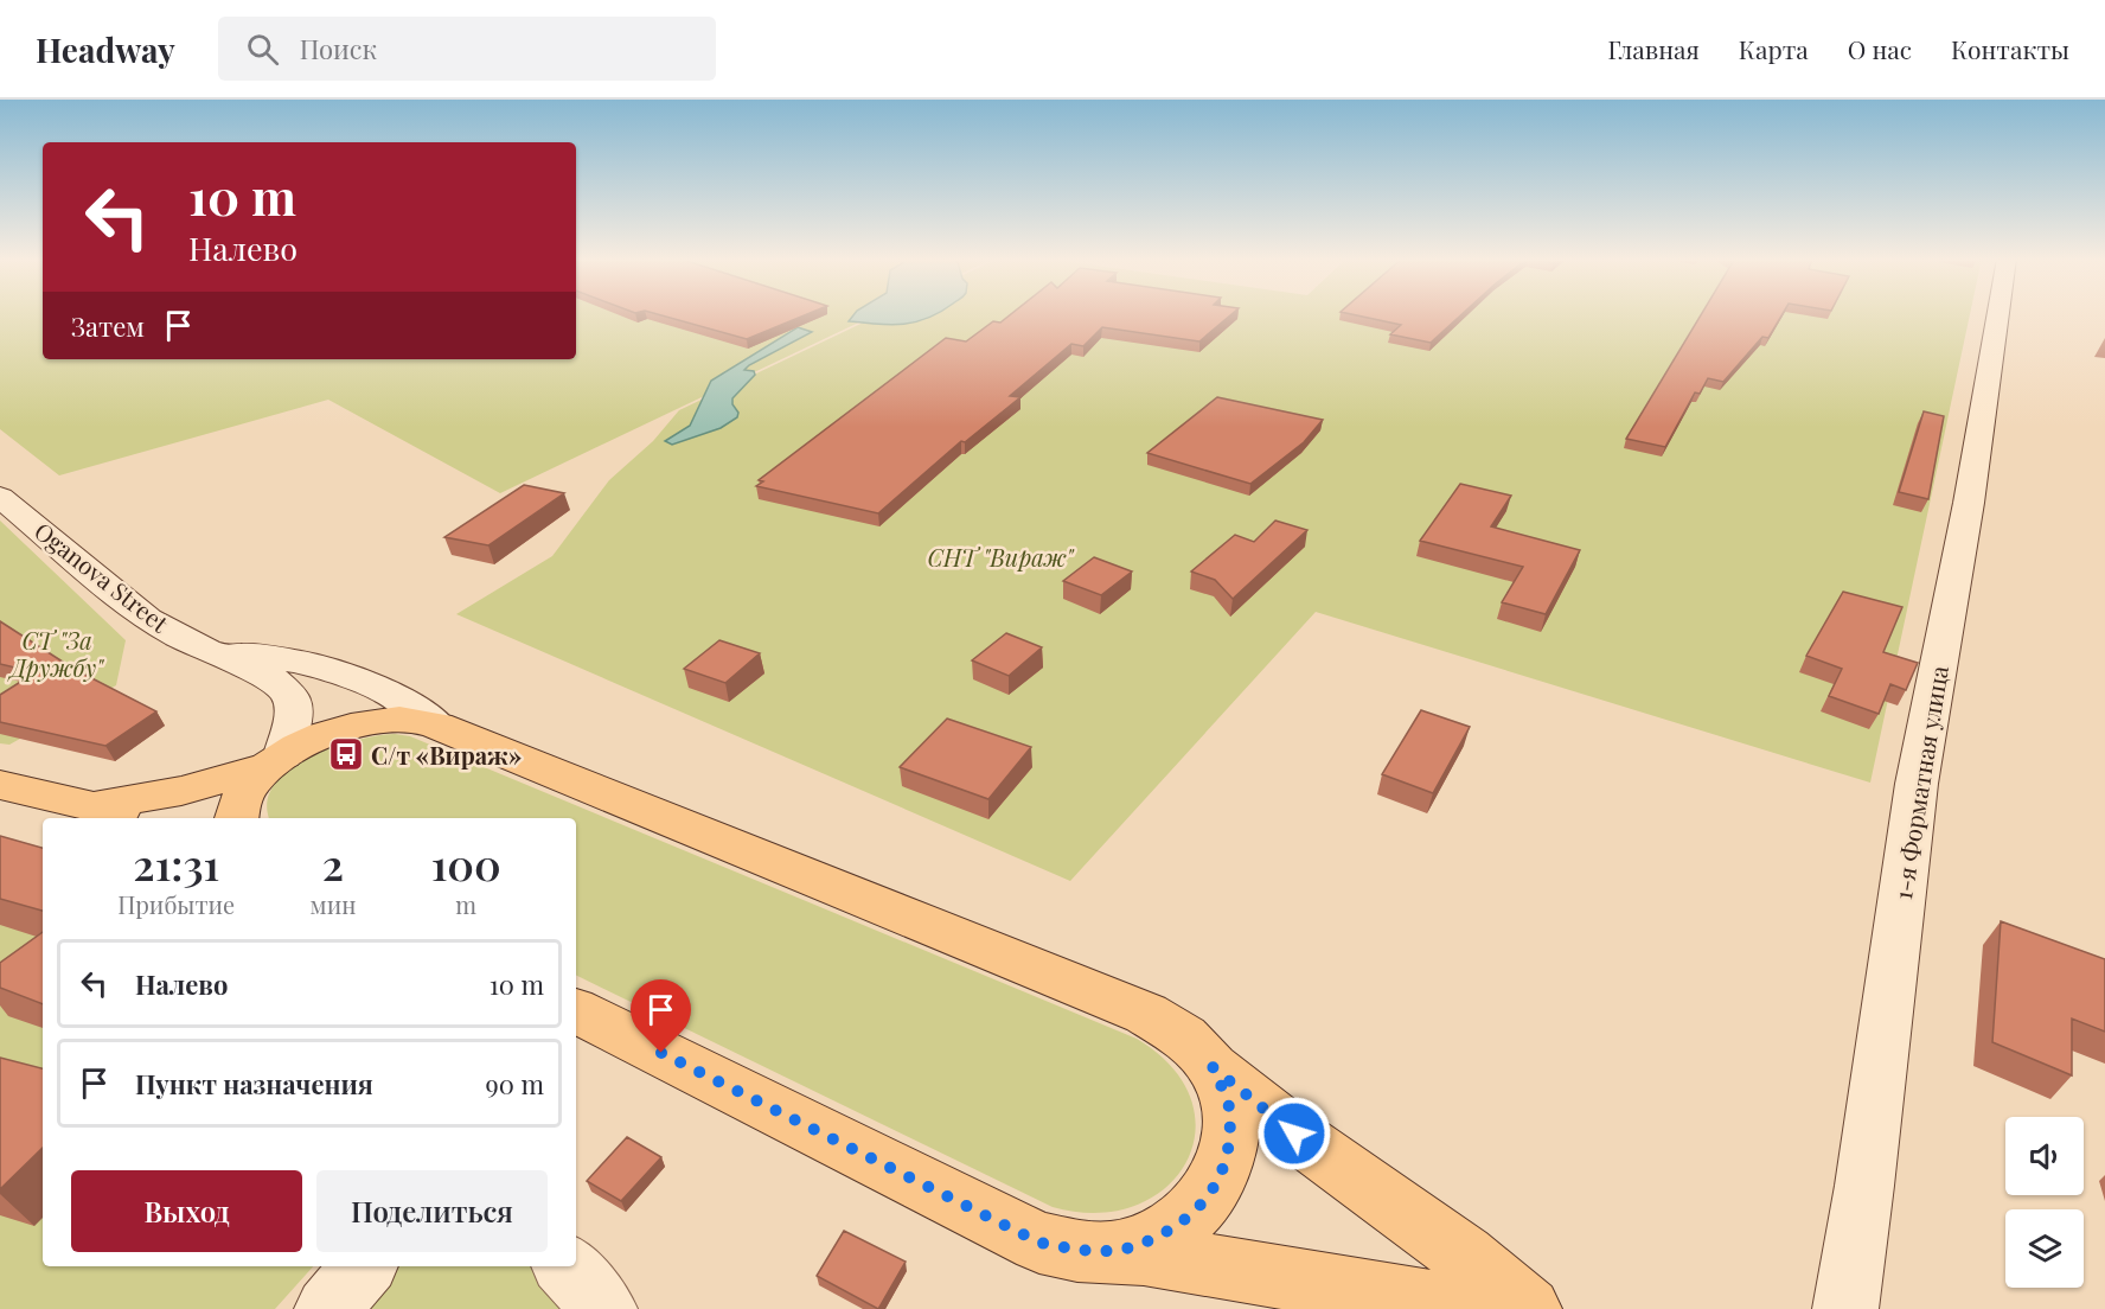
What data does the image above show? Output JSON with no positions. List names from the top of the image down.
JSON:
{
  "streets": {
    "street": ["Oganova Street", "1-я Форматная улица"]
  },
  "parks": ["СНТ \"Вираж\"", "СТ \"За Дружбу\""],
  "places": {
    "bus stop": ["С/т «Вираж»"]
  },
  "page": {
    "header": "Headway",
    "search": "Поиск",
    "nav": [
      "Главная",
      "Карта",
      "О нас",
      "Контакты"
    ],
    "turn": ["10 m", "Налево"],
    "then": "Затем",
    "eta": [
      "21:31",
      "Прибытие",
      "2",
      "мин",
      "100",
      "m"
    ],
    "list": [
      {
        "name": "Налево",
        "value": "10 m"
      },
      {
        "name": "Пункт назначения",
        "value": "90 m"
      }
    ],
    "buttons": ["Выход", "Поделиться"]
  }
}
